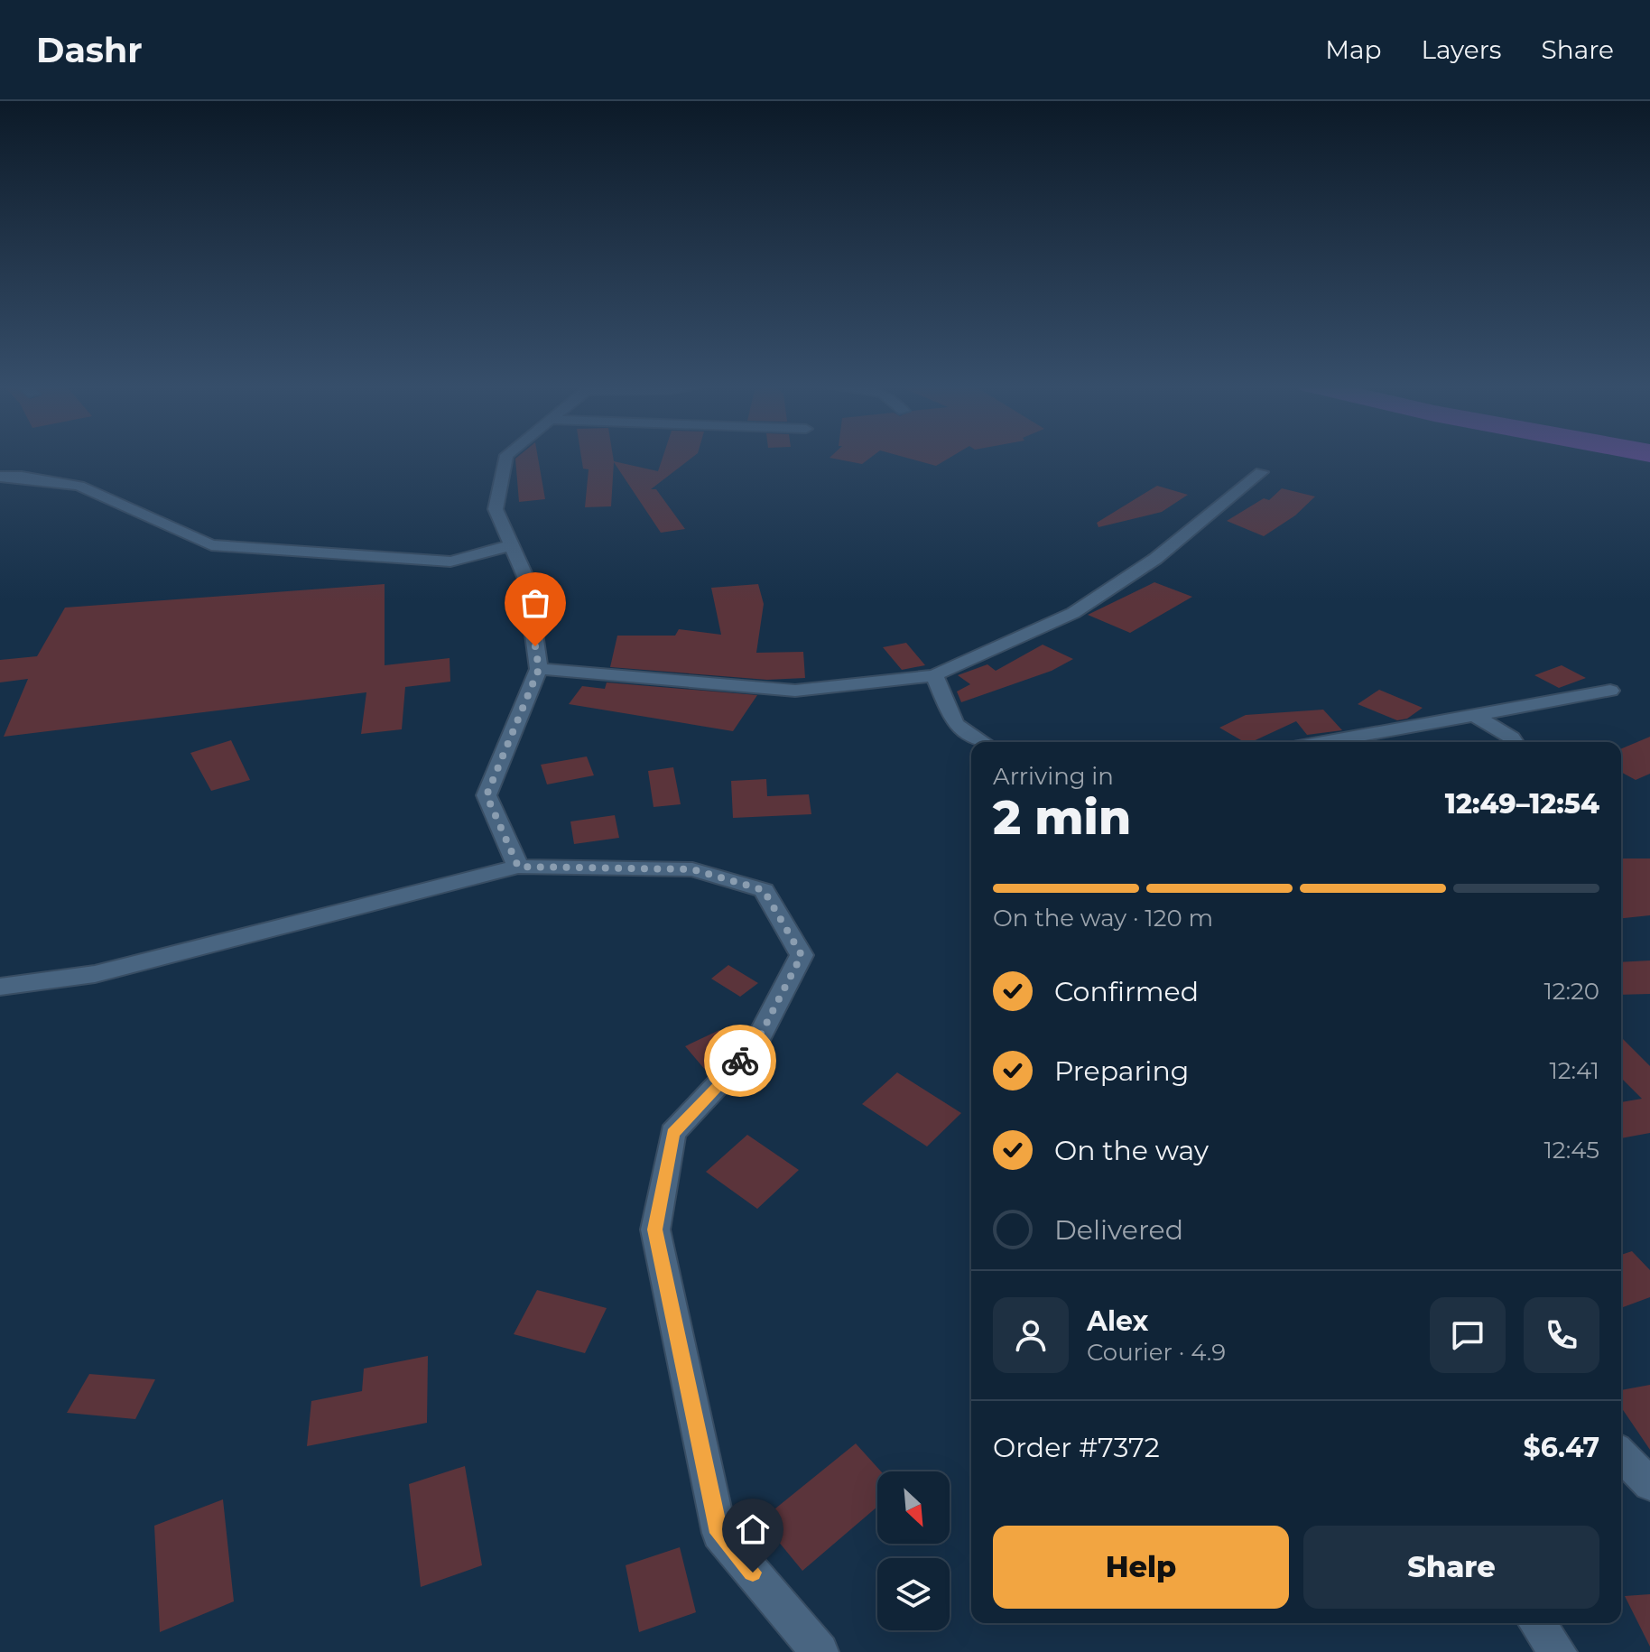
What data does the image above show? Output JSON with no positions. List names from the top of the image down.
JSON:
{
  "north": "bottom right",
  "page": {
    "header": "Dashr",
    "nav": ["Map", "Layers", "Share"],
    "heading": ["2 min", "Arriving in", "12:49–12:54"],
    "panel": [
      "Alex",
      "Courier · 4.9",
      "Order #7372",
      "$6.47"
    ],
    "bar": "On the way · 120 m",
    "list": [
      ["Confirmed", "12:20"],
      ["Preparing", "12:41"],
      ["On the way", "12:45"],
      "Delivered"
    ],
    "buttons": ["Help", "Share"]
  }
}
